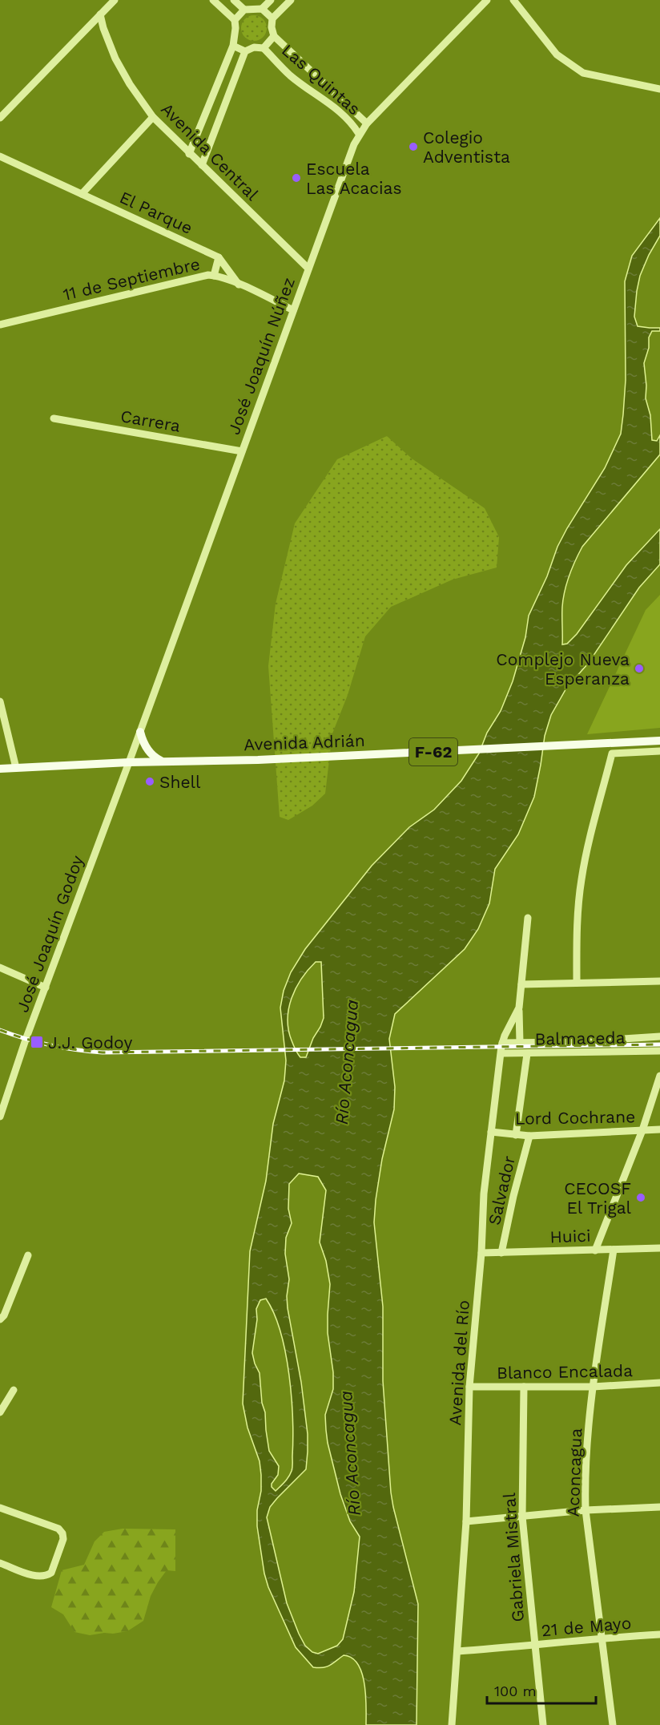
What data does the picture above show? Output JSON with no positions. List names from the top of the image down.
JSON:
{
  "streets": {
    "main road": ["Avenida Adrián", "F-62"],
    "street": [
      "Las Quintas",
      "Avenida Central",
      "El Parque",
      "11 de Septiembre",
      "José Joaquín Núñez",
      "Carrera",
      "José Joaquín Godoy",
      "Balmaceda",
      "Lord Cochrane",
      "Salvador",
      "Huici",
      "Avenida del Río",
      "Blanco Encalada",
      "Aconcagua",
      "Gabriela Mistral",
      "21 de Mayo"
    ]
  },
  "crossings": [
    ["Las Quintas", "José Joaquín Núñez"],
    ["Avenida Central", "José Joaquín Núñez"],
    ["El Parque", "11 de Septiembre"],
    ["11 de Septiembre", "José Joaquín Núñez"],
    ["José Joaquín Núñez", "Carrera"],
    ["José Joaquín Núñez", "Avenida Adrián"],
    ["José Joaquín Núñez", "José Joaquín Godoy"],
    ["Avenida Adrián", "José Joaquín Godoy"],
    ["Balmaceda", "Salvador"],
    ["Balmaceda", "Avenida del Río"],
    ["Lord Cochrane", "Salvador"],
    ["Lord Cochrane", "Avenida del Río"],
    ["Salvador", "Huici"],
    ["Huici", "Avenida del Río"],
    ["Huici", "Aconcagua"],
    ["Avenida del Río", "Blanco Encalada"],
    ["Avenida del Río", "21 de Mayo"],
    ["Blanco Encalada", "Aconcagua"],
    ["Blanco Encalada", "Gabriela Mistral"],
    ["Aconcagua", "21 de Mayo"],
    ["Gabriela Mistral", "21 de Mayo"]
  ],
  "water": ["Río Aconcagua"],
  "places": {
    "other": [
      "Colegio Adventista",
      "Escuela Las Acacias",
      "Complejo Nueva Esperanza",
      "Shell",
      "CECOSF El Trigal"
    ],
    "transit": ["J.J. Godoy"]
  },
  "scale_bar": "100 m"
}
